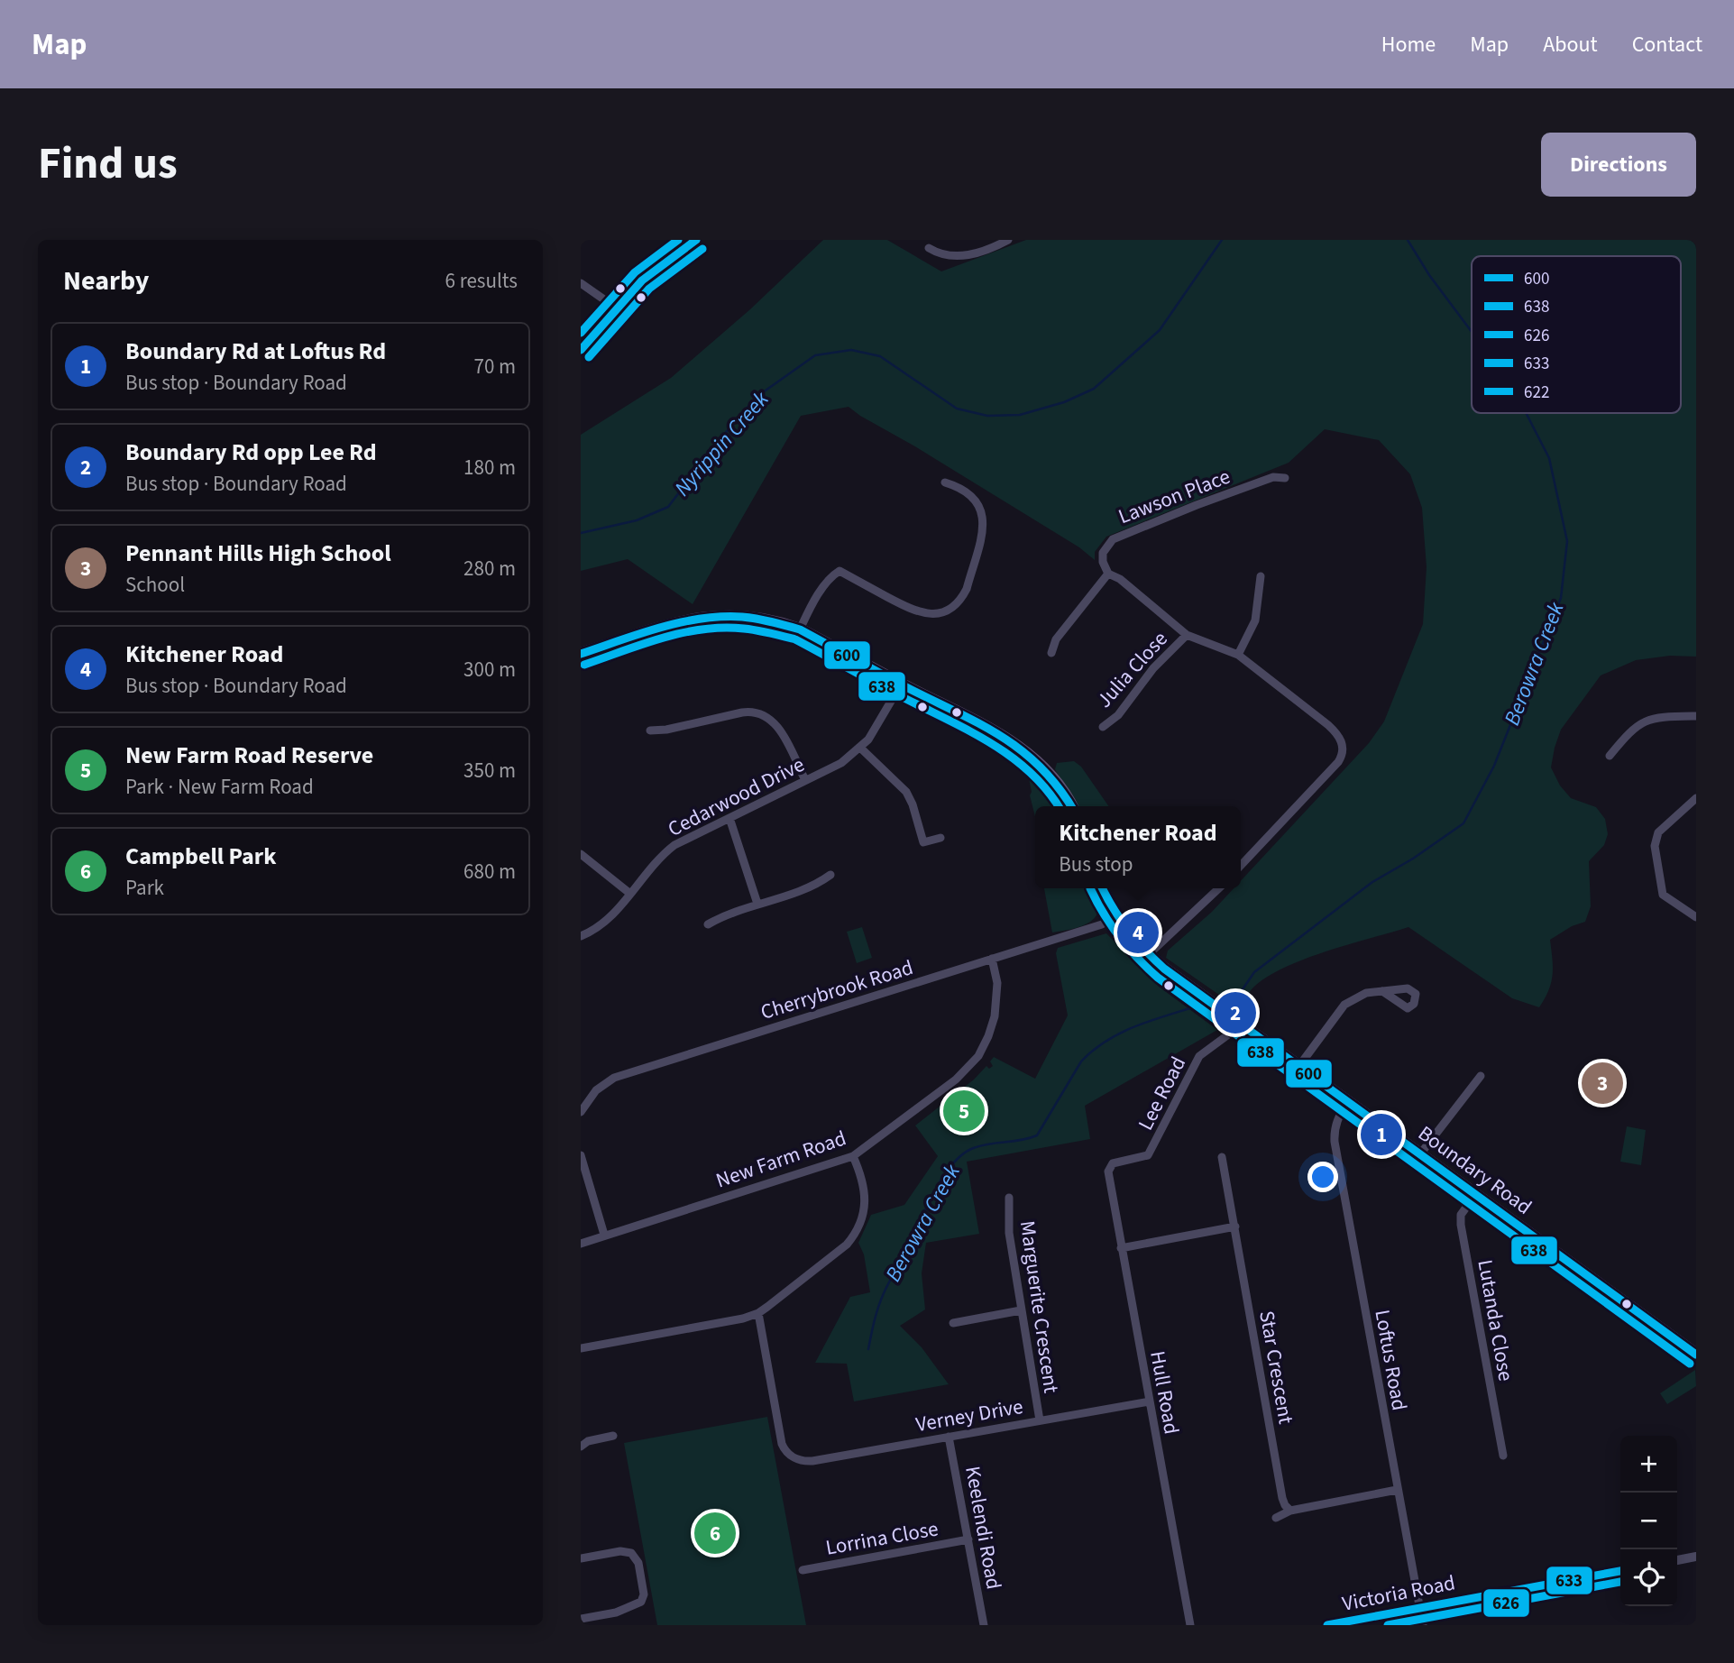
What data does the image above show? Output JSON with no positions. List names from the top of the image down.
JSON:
{
  "streets": {
    "main road": ["Boundary Road"],
    "street": [
      "Lawson Place",
      "Julia Close",
      "Cedarwood Drive",
      "Cherrybrook Road",
      "Lee Road",
      "New Farm Road",
      "Marguerite Crescent",
      "Lutanda Close",
      "Loftus Road",
      "Star Crescent",
      "Hull Road",
      "Verney Drive",
      "Keelendi Road",
      "Lorrina Close",
      "Victoria Road"
    ]
  },
  "crossings": [
    ["Cherrybrook Road", "New Farm Road"],
    ["Cherrybrook Road", "Boundary Road"],
    ["Lee Road", "Boundary Road"],
    ["Lee Road", "Hull Road"],
    ["Boundary Road", "Lutanda Close"],
    ["Boundary Road", "Loftus Road"],
    ["Marguerite Crescent", "Verney Drive"],
    ["Loftus Road", "Victoria Road"],
    ["Hull Road", "Verney Drive"],
    ["Verney Drive", "Keelendi Road"],
    ["Keelendi Road", "Lorrina Close"]
  ],
  "water": ["Nyrippin Creek", "Berowra Creek"],
  "lines": [
    "transit line 600",
    "transit line 622",
    "transit line 626",
    "transit line 638",
    "transit line 633"
  ],
  "legend": [
    "600",
    "638",
    "626",
    "633",
    "622"
  ],
  "page": {
    "header": "Map",
    "nav": [
      "Home",
      "Map",
      "About",
      "Contact"
    ],
    "title": "Find us",
    "buttons": "Directions",
    "heading": ["Nearby", "6 results"],
    "list": [
      {
        "mark": "1",
        "name": "Boundary Rd at Loftus Rd",
        "note": "Bus stop · Boundary Road",
        "value": "70 m"
      },
      {
        "mark": "2",
        "name": "Boundary Rd opp Lee Rd",
        "note": "Bus stop · Boundary Road",
        "value": "180 m"
      },
      {
        "mark": "3",
        "name": "Pennant Hills High School",
        "note": "School",
        "value": "280 m"
      },
      {
        "mark": "4",
        "name": "Kitchener Road",
        "note": "Bus stop · Boundary Road",
        "value": "300 m"
      },
      {
        "mark": "5",
        "name": "New Farm Road Reserve",
        "note": "Park · New Farm Road",
        "value": "350 m"
      },
      {
        "mark": "6",
        "name": "Campbell Park",
        "note": "Park",
        "value": "680 m"
      }
    ],
    "popup": ["Kitchener Road", "Bus stop"],
    "pins": [
      "4",
      "2",
      "3",
      "5",
      "1",
      "6"
    ],
    "map_buttons": ["+", "−"]
  }
}
